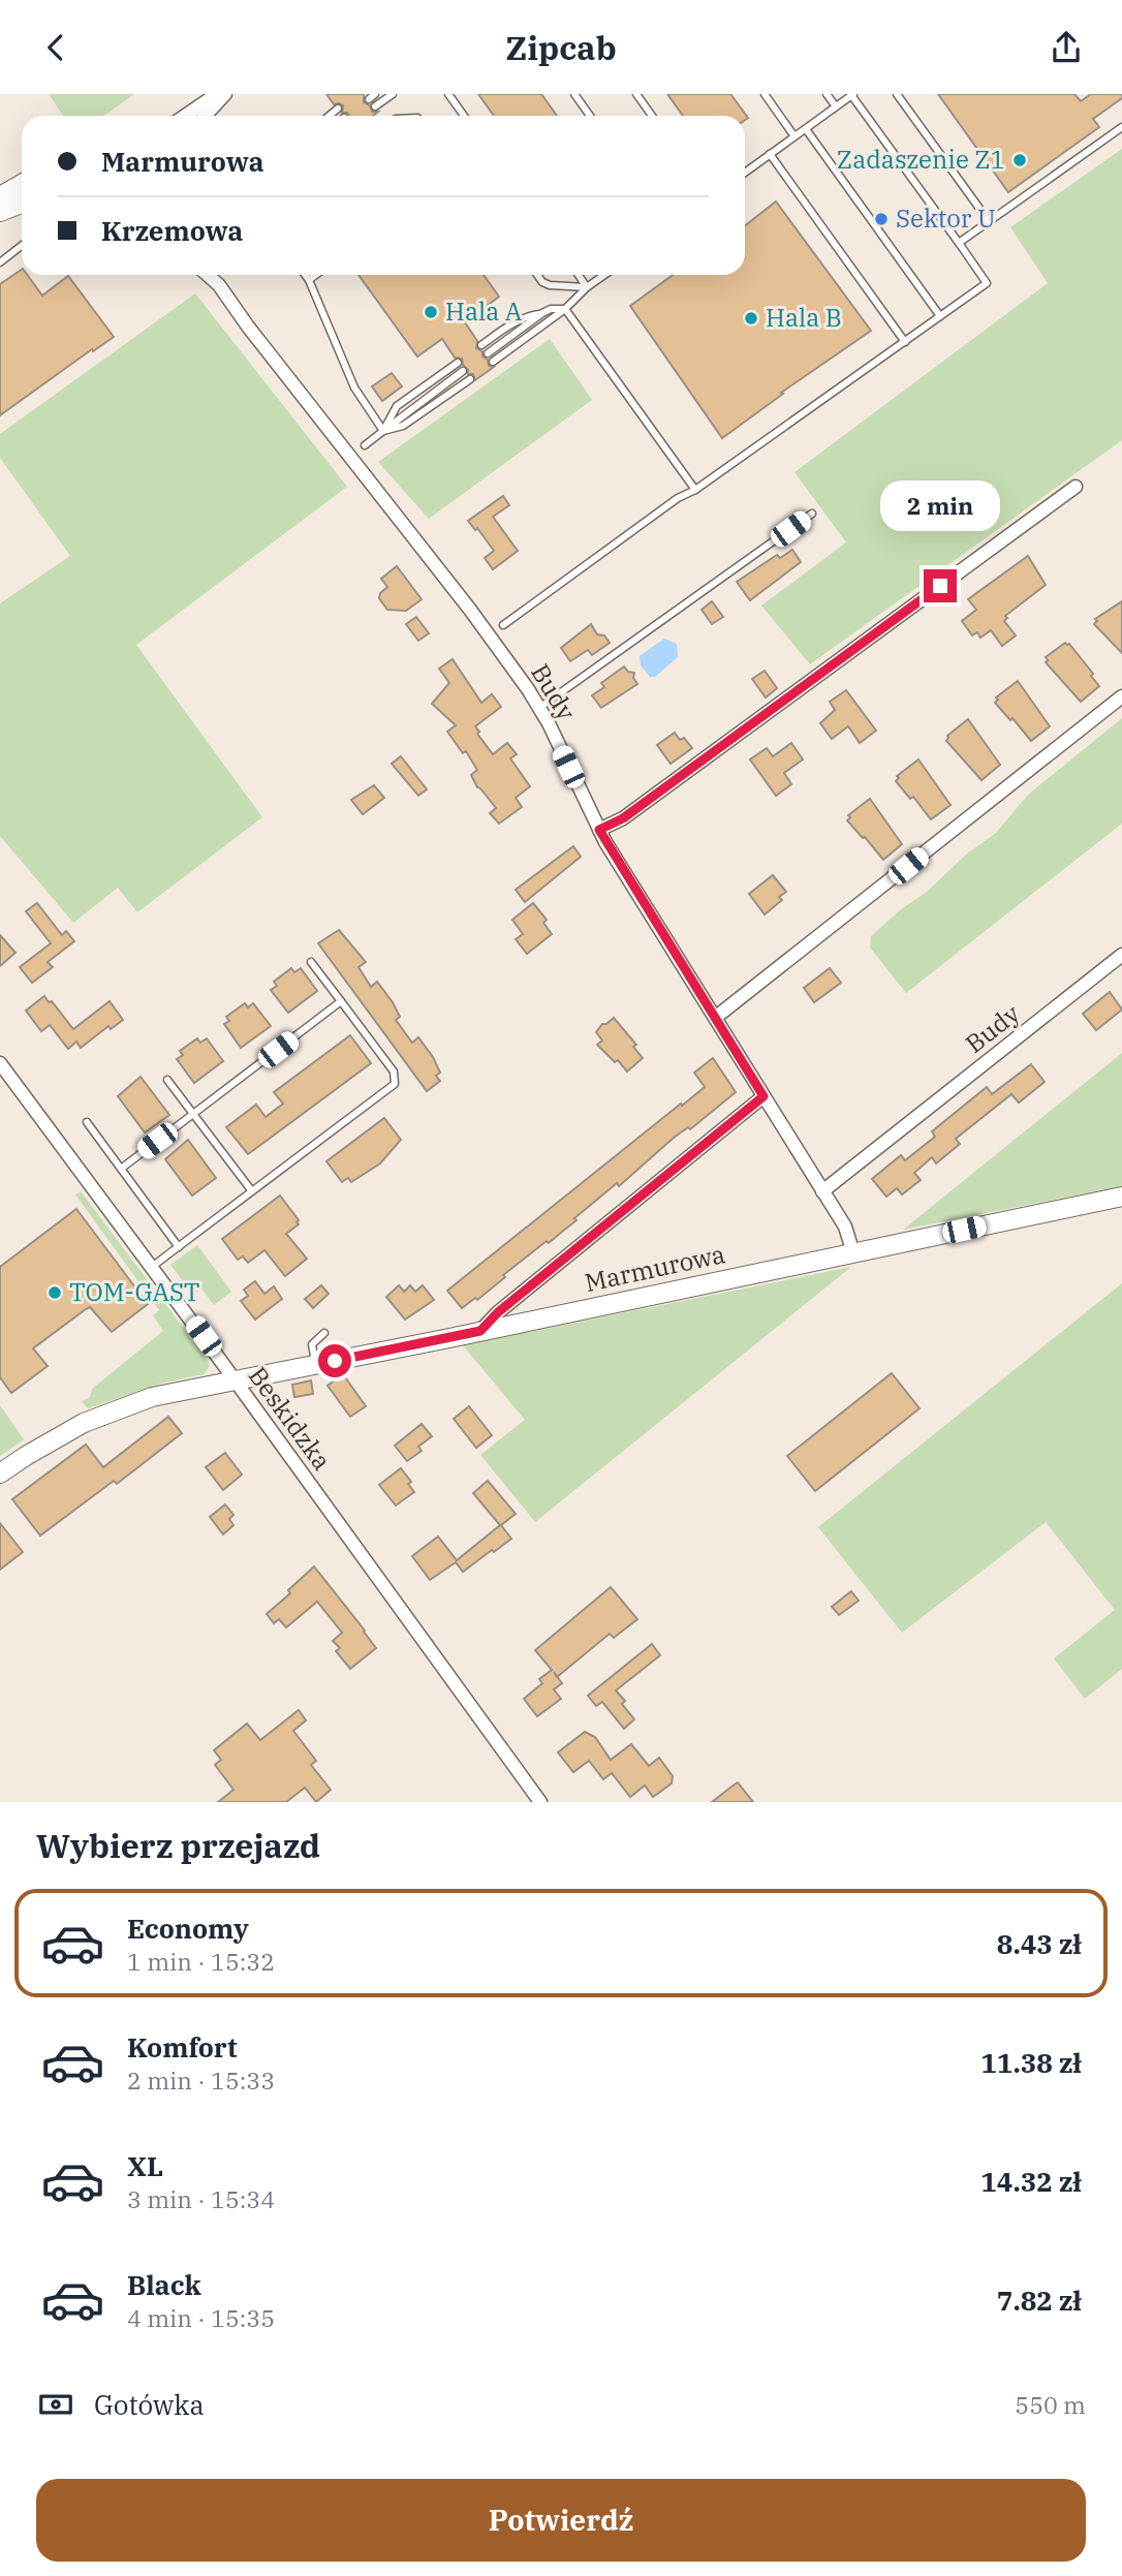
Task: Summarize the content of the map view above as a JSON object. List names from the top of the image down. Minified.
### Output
{"streets":{"street":["Budy","Marmurowa","Beskidzka"]},"crossings":[["Budy","Marmurowa"],["Marmurowa","Beskidzka"]],"places":["Zadaszenie Z1","Sektor U","Hala A","Hala B","TOM-GAST"],"page":{"header":"Zipcab","banner":["Marmurowa","Krzemowa"],"bubble":"2 min","heading":"Wybierz przejazd","list":[{"name":"Economy","note":"1 min · 15:32","value":"8.43 zł"},{"name":"Komfort","note":"2 min · 15:33","value":"11.38 zł"},{"name":"XL","note":"3 min · 15:34","value":"14.32 zł"},{"name":"Black","note":"4 min · 15:35","value":"7.82 zł"}],"pay":["Gotówka","550 m"],"buttons":"Potwierdź"}}
